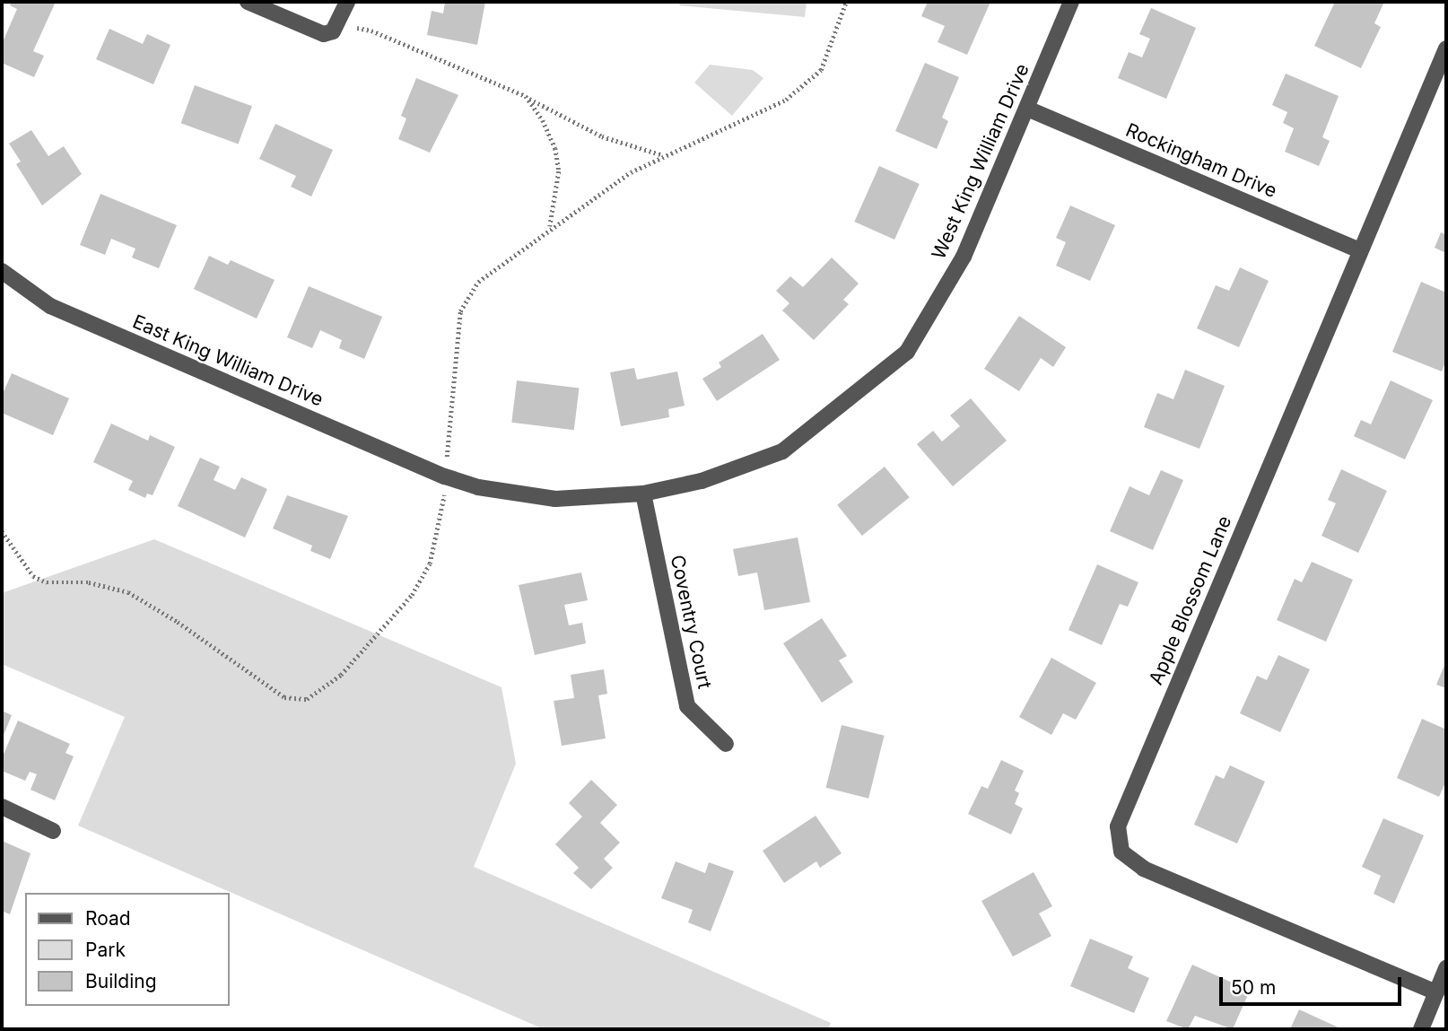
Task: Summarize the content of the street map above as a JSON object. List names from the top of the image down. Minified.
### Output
{"streets":{"street":["Rockingham Drive","West King William Drive","East King William Drive","Apple Blossom Lane","Coventry Court"]},"crossings":[["Rockingham Drive","West King William Drive"],["Rockingham Drive","Apple Blossom Lane"],["West King William Drive","East King William Drive"],["West King William Drive","Coventry Court"]],"legend":["Road","Park","Building"],"scale_bar":"50 m"}
